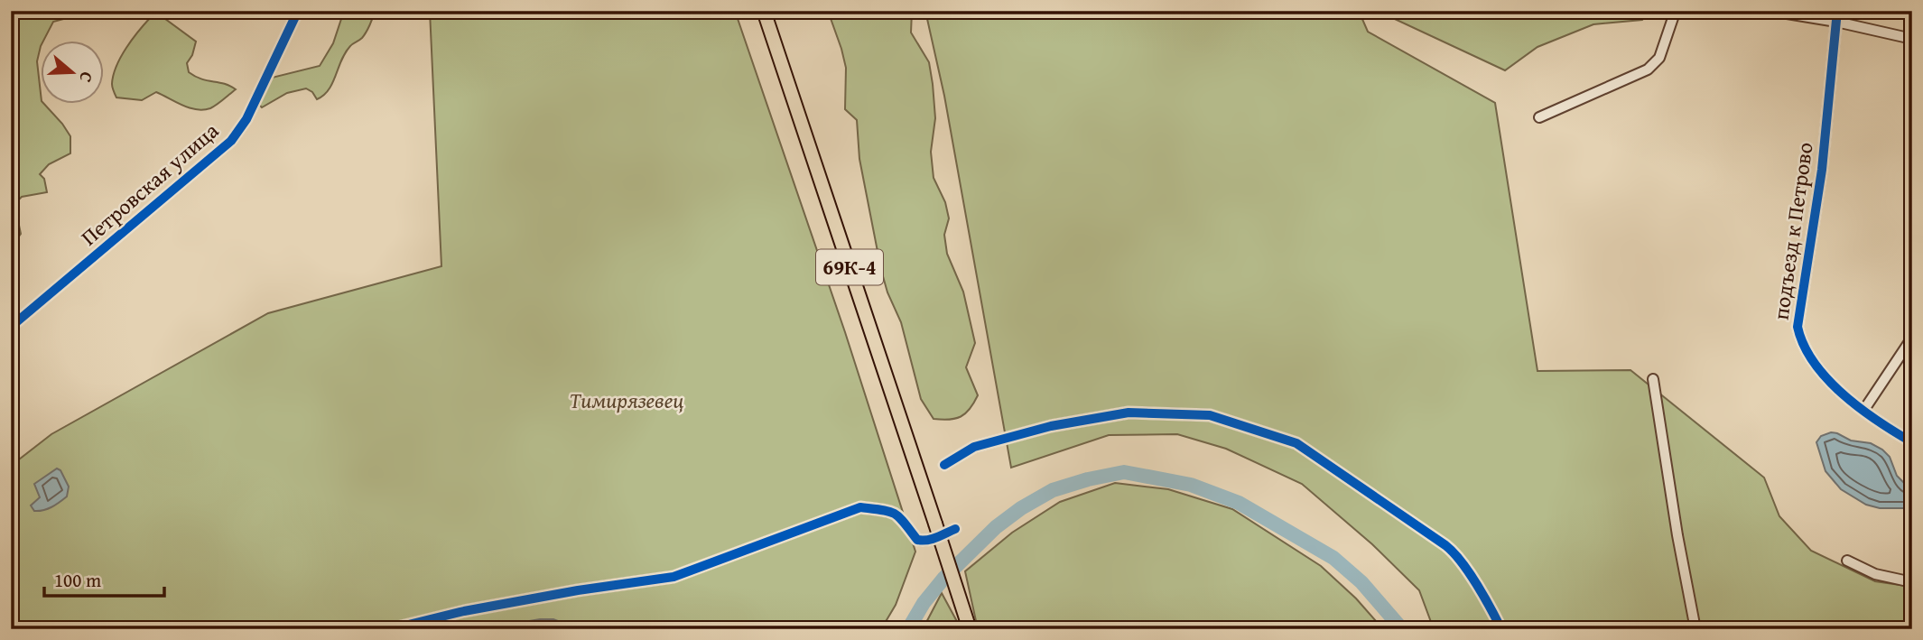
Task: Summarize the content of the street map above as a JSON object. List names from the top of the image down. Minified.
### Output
{"streets":{"main road":["69К-4"],"street":["Петровская улица","подъезд к Петрово"]},"parks":["Тимирязевец"],"scale_bar":"100 m","north":"right"}
